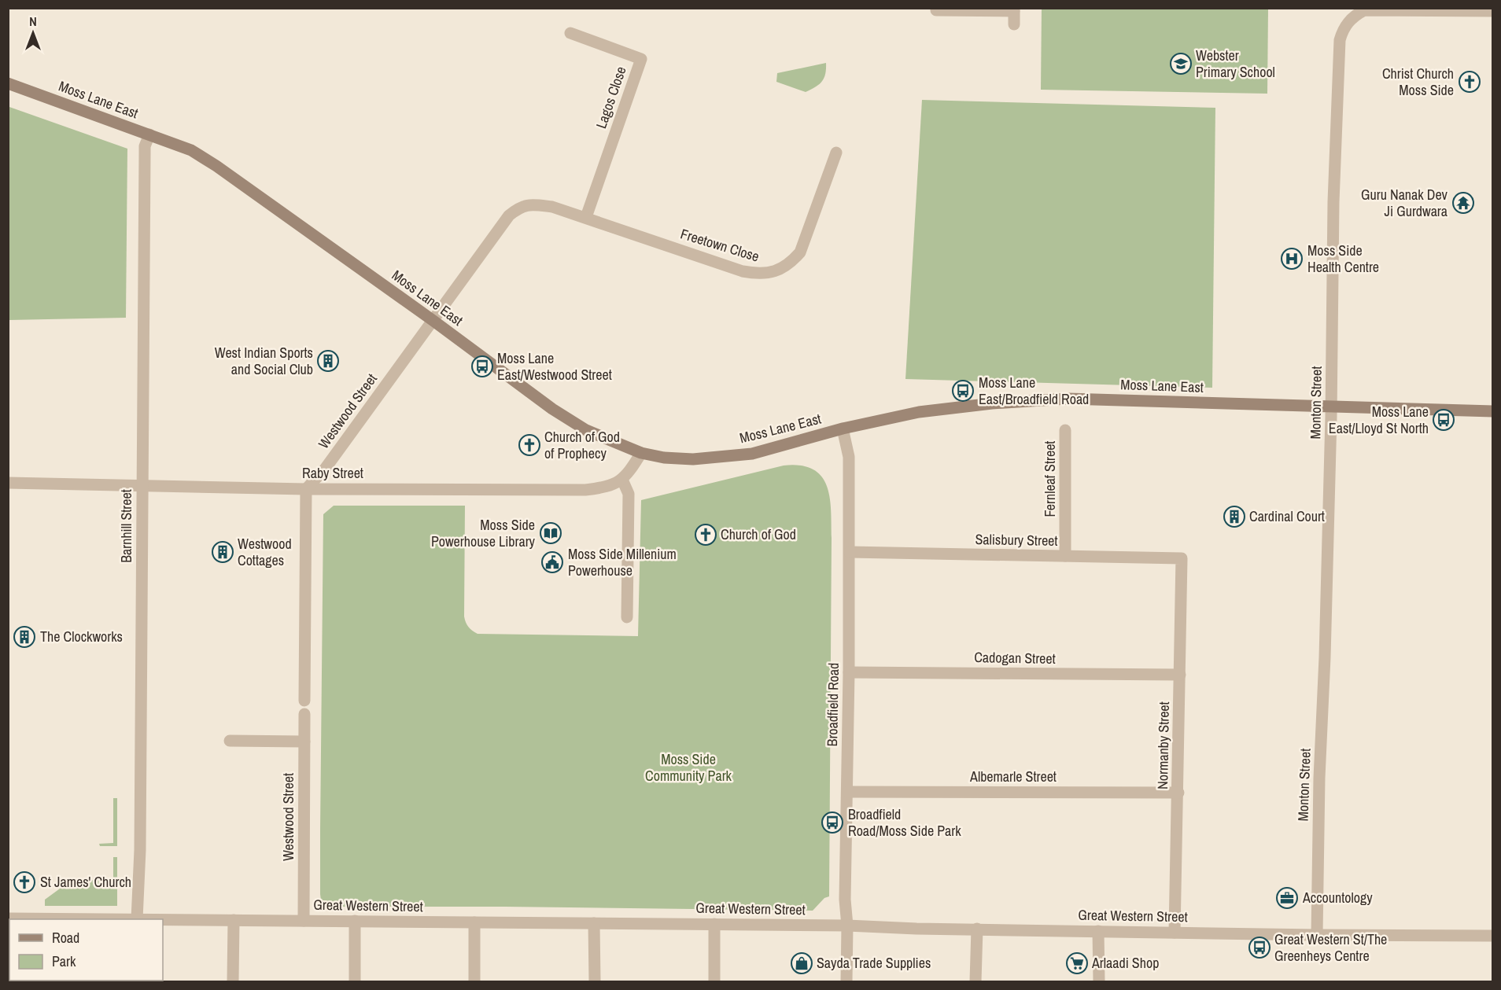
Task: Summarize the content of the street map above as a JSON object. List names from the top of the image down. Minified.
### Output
{"streets":{"main road":["Moss Lane East"],"street":["Lagos Close","Freetown Close","Monton Street","Westwood Street","Raby Street","Fernleaf Street","Barnhill Street","Salisbury Street","Cadogan Street","Broadfield Road","Normanby Street","Albemarle Street","Great Western Street"]},"crossings":[["Lagos Close","Freetown Close"],["Moss Lane East","Monton Street"],["Moss Lane East","Westwood Street"],["Moss Lane East","Barnhill Street"],["Moss Lane East","Broadfield Road"],["Freetown Close","Westwood Street"],["Monton Street","Great Western Street"],["Westwood Street","Raby Street"],["Westwood Street","Great Western Street"],["Raby Street","Barnhill Street"],["Fernleaf Street","Salisbury Street"],["Barnhill Street","Great Western Street"],["Salisbury Street","Broadfield Road"],["Salisbury Street","Normanby Street"],["Cadogan Street","Broadfield Road"],["Cadogan Street","Normanby Street"],["Broadfield Road","Albemarle Street"],["Broadfield Road","Great Western Street"],["Normanby Street","Albemarle Street"],["Normanby Street","Great Western Street"]],"parks":["Moss Side Community Park"],"places":{"school or university":["Webster Primary School"],"church":["Christ Church Moss Side","Church of God of Prophecy","Church of God","St James' Church"],"temple":["Guru Nanak Dev Ji Gurdwara"],"hospital":["Moss Side Health Centre"],"building":["West Indian Sports and Social Club","Cardinal Court","Westwood Cottages","The Clockworks"],"bus stop":["Moss Lane East/Westwood Street","Moss Lane East/Broadfield Road","Moss Lane East/Lloyd St North","Broadfield Road/Moss Side Park","Great Western St/The Greenheys Centre"],"library":["Moss Side Powerhouse Library"],"public building":["Moss Side Millenium Powerhouse"],"office":["Accountology"],"shop":["Sayda Trade Supplies"],"supermarket":["Arlaadi Shop"]},"legend":["Road","Park"],"north":"top"}
